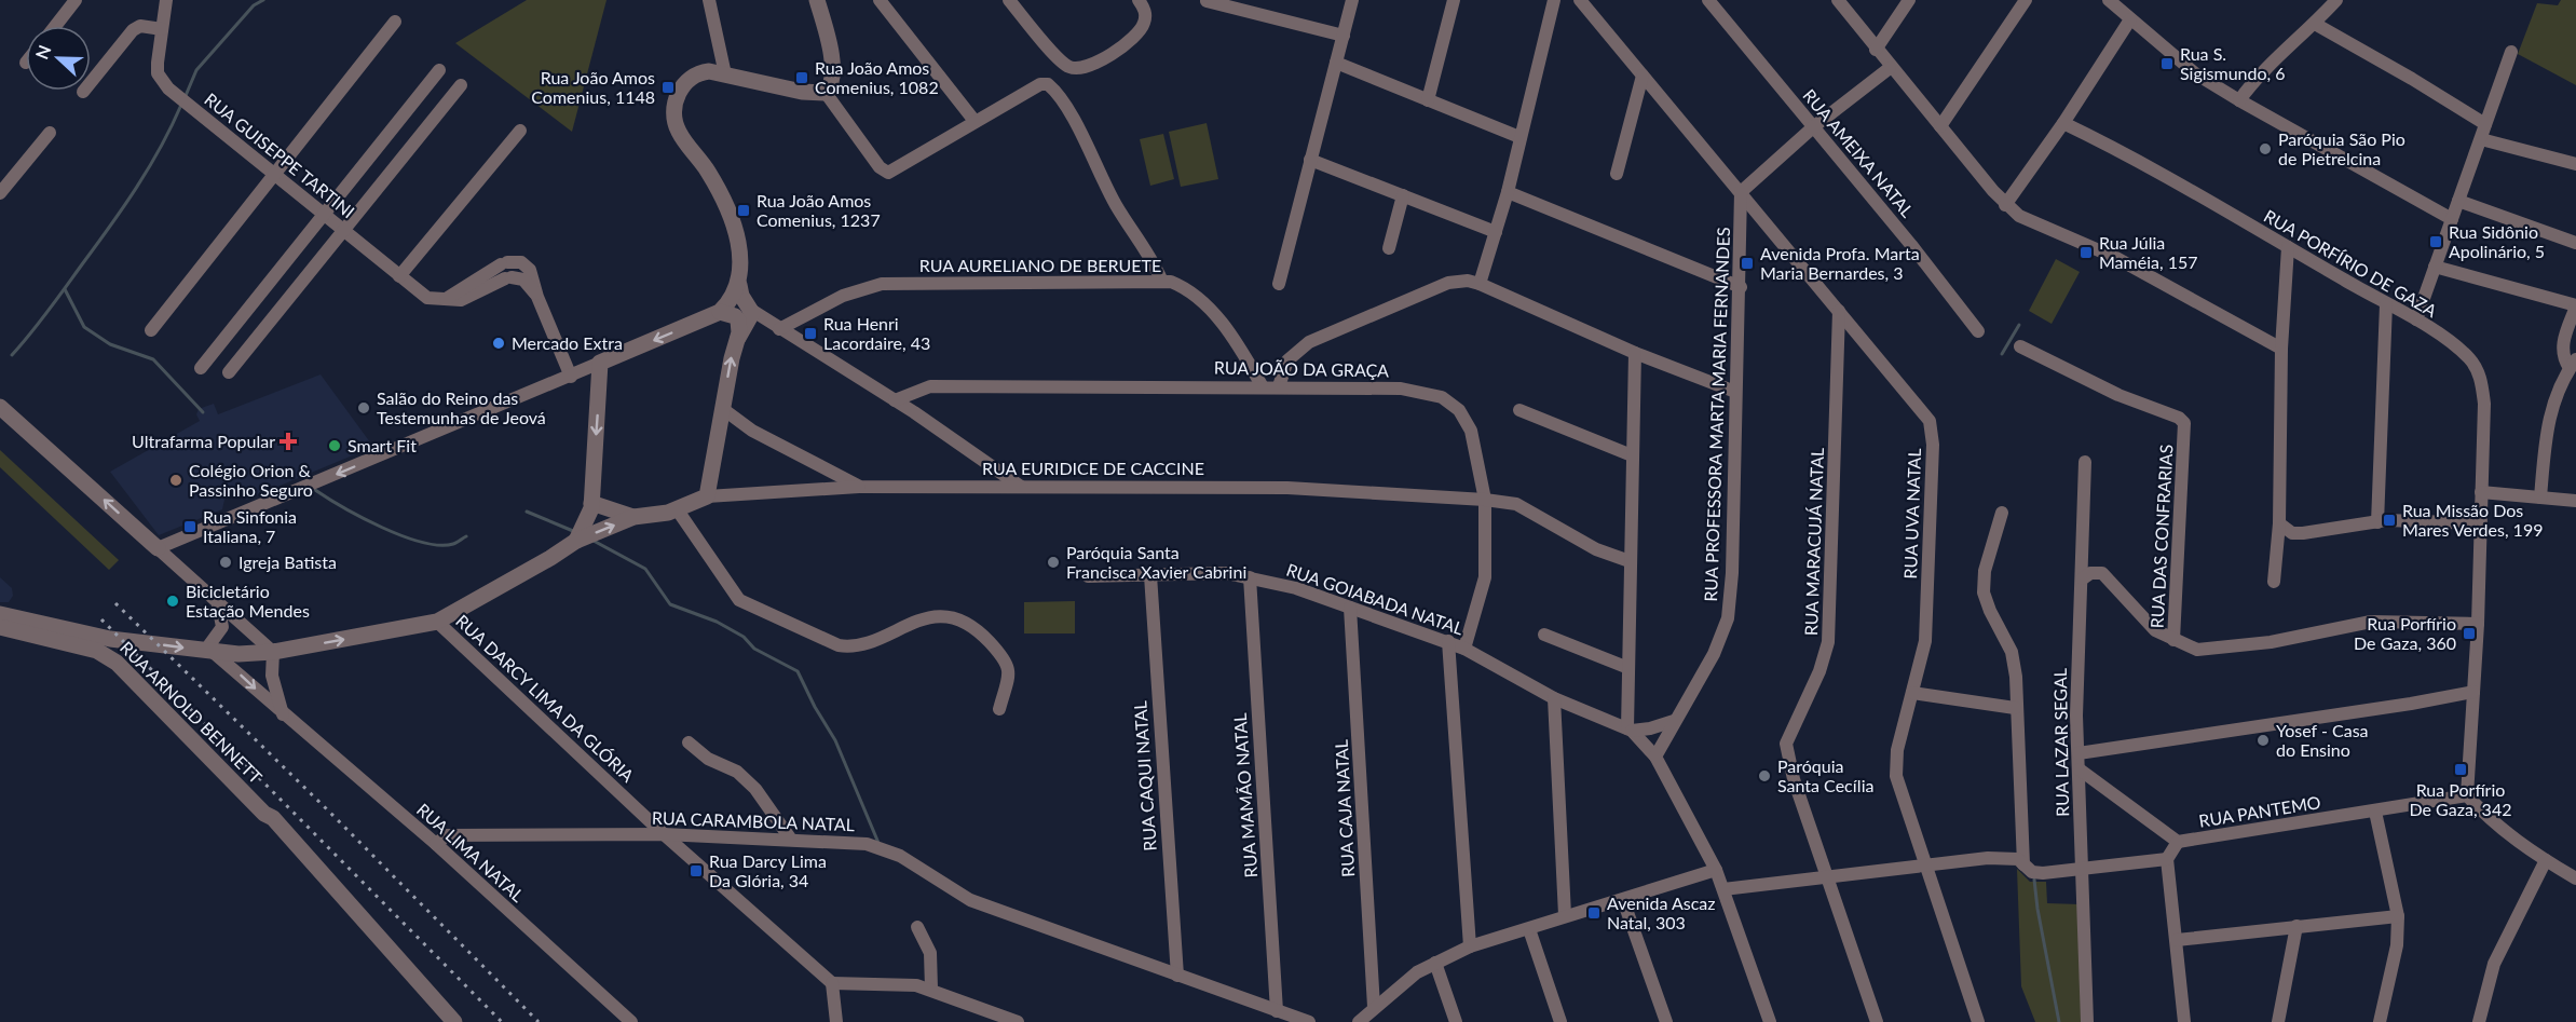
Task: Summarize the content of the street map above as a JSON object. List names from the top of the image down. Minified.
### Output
{"streets":{"street":["RUA AMEIXA NATAL","RUA GUISEPPE TARTINI","RUA PORFÍRIO DE GAZA","RUA AURELIANO DE BERUETE","RUA JOÃO DA GRAÇA","RUA PROFESSORA MARTA MARIA FERNANDES","RUA EURIDICE DE CACCINE","RUA UVA NATAL","RUA DAS CONFRARIAS","RUA MARACUJÁ NATAL","RUA GOIABADA NATAL","RUA DARCY LIMA DA GLÓRIA","RUA ARNOLD BENNETT","RUA LAZAR SEGAL","RUA CAQUI NATAL","RUA MAMÃO NATAL","RUA CAJA NATAL","RUA PANTEMO","RUA CARAMBOLA NATAL","RUA LIMA NATAL"]},"crossings":[["RUA PORFÍRIO DE GAZA","RUA PANTEMO"],["RUA AURELIANO DE BERUETE","RUA JOÃO DA GRAÇA"],["RUA JOÃO DA GRAÇA","RUA EURIDICE DE CACCINE"],["RUA JOÃO DA GRAÇA","RUA GOIABADA NATAL"],["RUA PROFESSORA MARTA MARIA FERNANDES","RUA UVA NATAL"],["RUA PROFESSORA MARTA MARIA FERNANDES","RUA GOIABADA NATAL"],["RUA UVA NATAL","RUA MARACUJÁ NATAL"],["RUA GOIABADA NATAL","RUA CAQUI NATAL"],["RUA GOIABADA NATAL","RUA MAMÃO NATAL"],["RUA GOIABADA NATAL","RUA CAJA NATAL"],["RUA DARCY LIMA DA GLÓRIA","RUA CARAMBOLA NATAL"],["RUA LAZAR SEGAL","RUA PANTEMO"],["RUA CAQUI NATAL","RUA CARAMBOLA NATAL"],["RUA MAMÃO NATAL","RUA CARAMBOLA NATAL"],["RUA CARAMBOLA NATAL","RUA LIMA NATAL"]],"places":{"transit":["Rua S. Sigismundo, 6","Rua João Amos Comenius, 1082","Rua João Amos Comenius, 1148","Rua João Amos Comenius, 1237","Rua Sidônio Apolinário, 5","Rua Júlia Maméia, 157","Avenida Profa. Marta Maria Bernardes, 3","Rua Henri Lacordaire, 43","Rua Missão Dos Mares Verdes, 199","Rua Sinfonia Italiana, 7","Rua Porfírio De Gaza, 360","Rua Porfírio De Gaza, 342","Rua Darcy Lima Da Glória, 34","Avenida Ascaz Natal, 303"],"other":["Paróquia São Pio de Pietrelcina","Mercado Extra","Salão do Reino das Testemunhas de Jeová","Smart Fit","Colégio Orion & Passinho Seguro","Igreja Batista","Paróquia Santa Francisca Xavier Cabrini","Bicicletário Estação Mendes","Yosef - Casa do Ensino","Paróquia Santa Cecília"],"health":["Ultrafarma Popular"]},"north":"left"}
